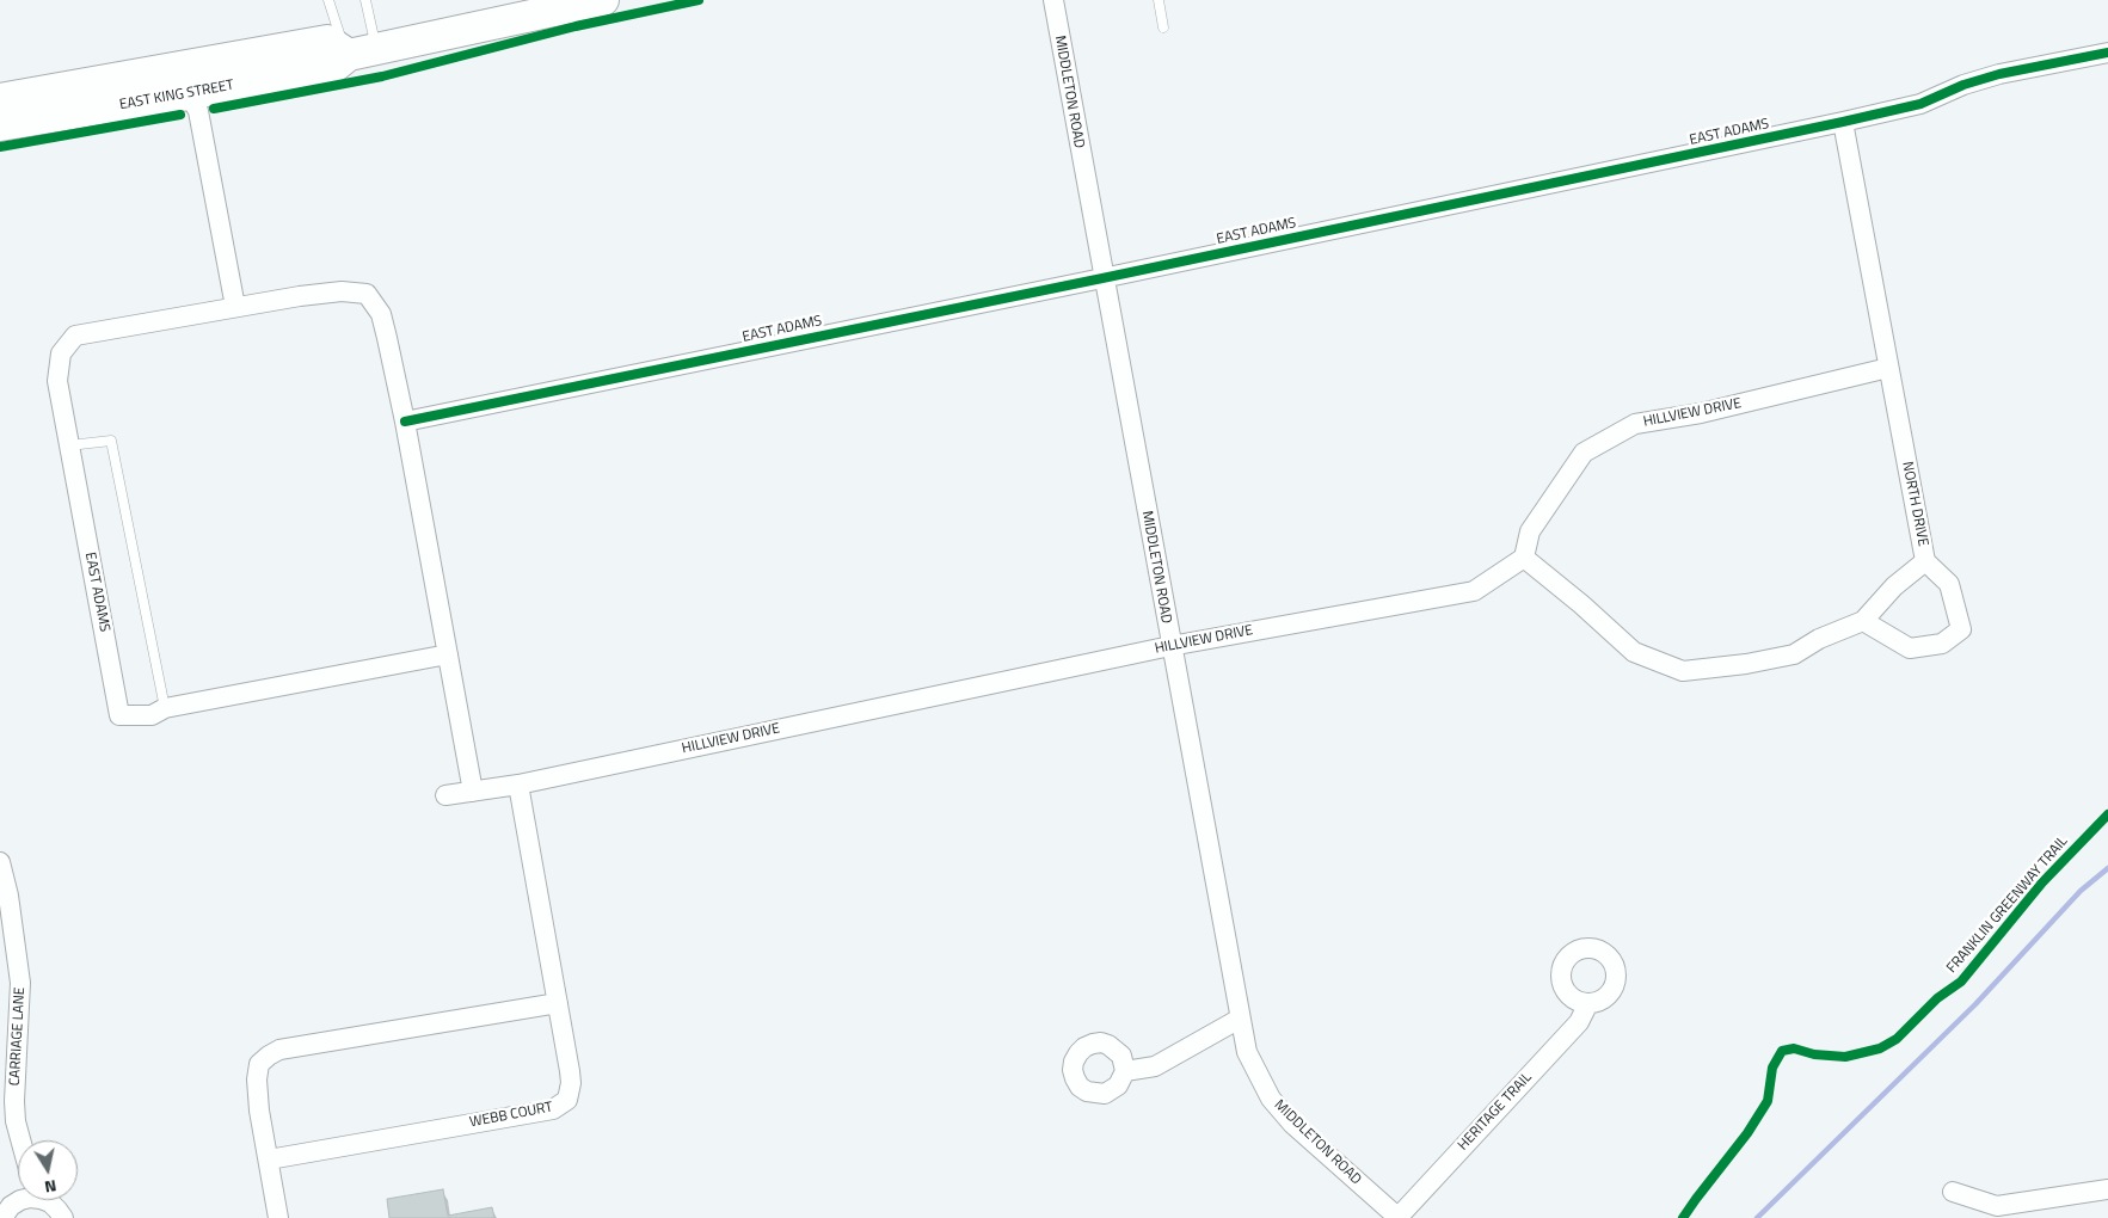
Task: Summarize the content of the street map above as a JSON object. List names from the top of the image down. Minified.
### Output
{"streets":{"main road":["EAST KING STREET"],"street":["MIDDLETON ROAD","EAST ADAMS","HILLVIEW DRIVE","NORTH DRIVE","CARRIAGE LANE","HERITAGE TRAIL","WEBB COURT"],"cycle path":["FRANKLIN GREENWAY TRAIL"]},"crossings":[["MIDDLETON ROAD","EAST ADAMS"],["MIDDLETON ROAD","HILLVIEW DRIVE"],["MIDDLETON ROAD","HERITAGE TRAIL"],["EAST ADAMS","NORTH DRIVE"],["HILLVIEW DRIVE","NORTH DRIVE"],["HILLVIEW DRIVE","WEBB COURT"]],"north":"bottom"}
